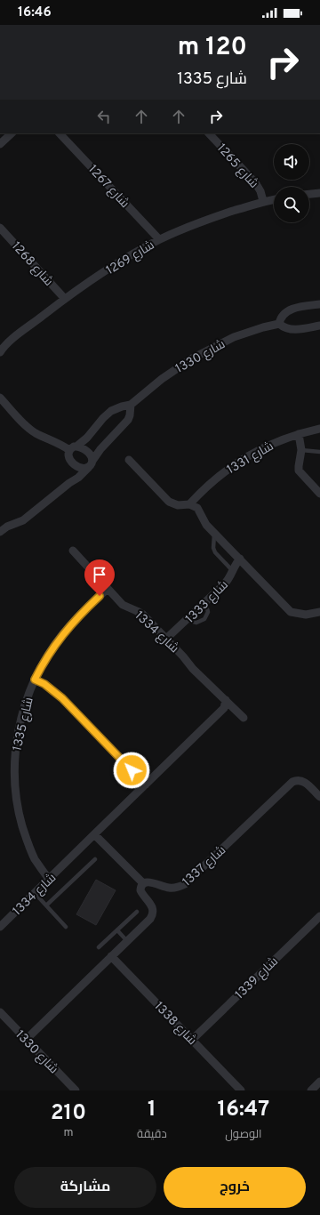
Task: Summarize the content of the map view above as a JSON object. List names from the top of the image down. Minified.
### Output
{"streets":{"street":["شارع 1265","شارع 1267","شارع 1269","شارع 1268","شارع 1330","شارع 1331","شارع 1333","شارع 1334","شارع 1335","شارع 1337","شارع 1339","شارع 1338"]},"crossings":[["شارع 1265","شارع 1269"],["شارع 1267","شارع 1269"],["شارع 1269","شارع 1268"],["شارع 1333","شارع 1334"],["شارع 1334","شارع 1335"],["شارع 1339","شارع 1338"]],"page":{"status":"16:46","turn":["120 m","شارع 1335"],"eta":["16:47","الوصول","1","دقيقة","210","m"],"buttons":["خروج","مشاركة"]}}
